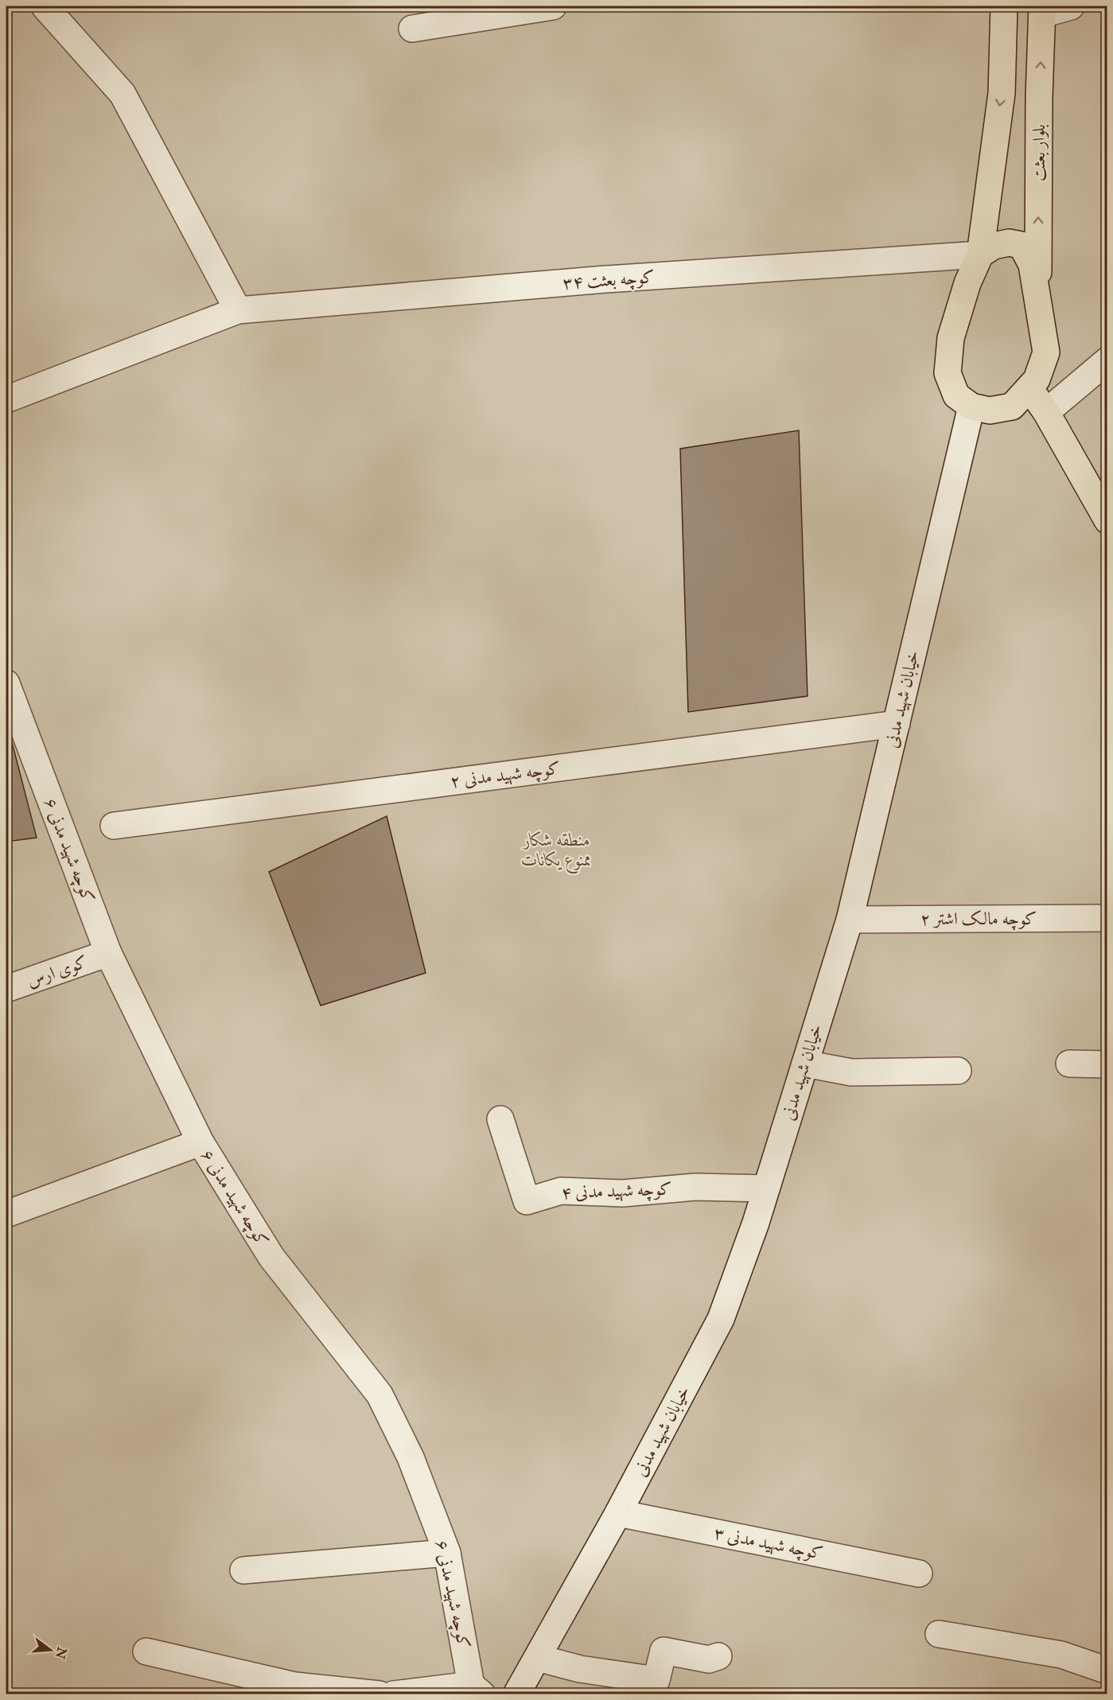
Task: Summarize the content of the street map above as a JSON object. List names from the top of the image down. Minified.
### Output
{"streets":{"main road":["بلوار بعثت"],"street":["کوچه بعثت ۳۴","خیابان شهید مدنی","کوچه شهید مدنی ۲","کوچه شهید مدنی ۶","کوچه مالک اشتر ۲","کوی ارس","کوچه شهید مدنی ۴","کوچه شهید مدنی ۳"]},"crossings":[["خیابان شهید مدنی","کوچه شهید مدنی ۲"],["خیابان شهید مدنی","کوچه مالک اشتر ۲"],["خیابان شهید مدنی","کوچه شهید مدنی ۴"],["خیابان شهید مدنی","کوچه شهید مدنی ۳"],["کوچه شهید مدنی ۶","کوی ارس"]],"parks":["منطقه شکار ممنوع یکانات"],"north":"right"}
